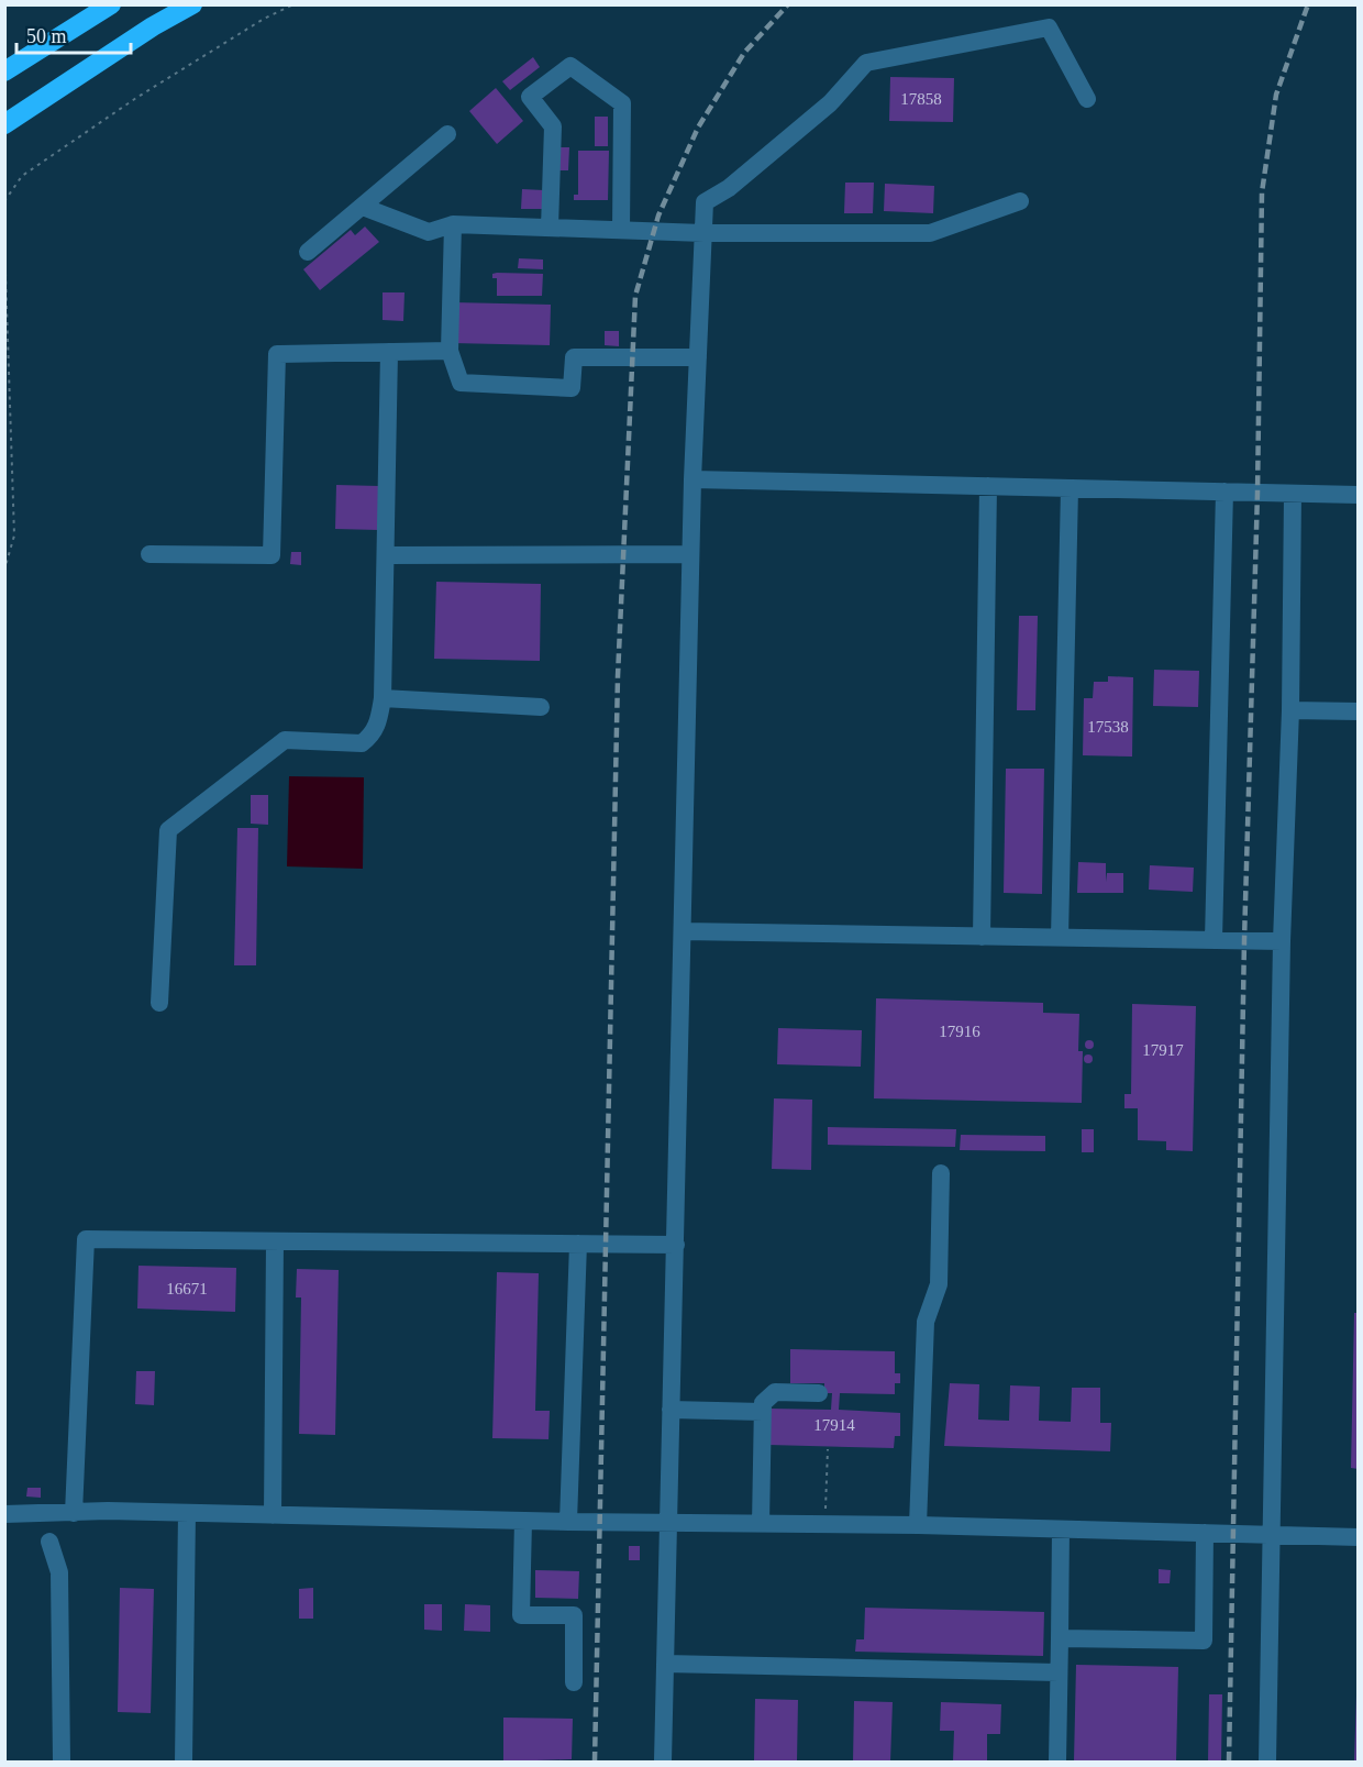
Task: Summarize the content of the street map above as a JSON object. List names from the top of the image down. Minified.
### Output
{"house_numbers":["17858","17538","17916","17917","16671","17914"],"scale_bar":"50 m"}
